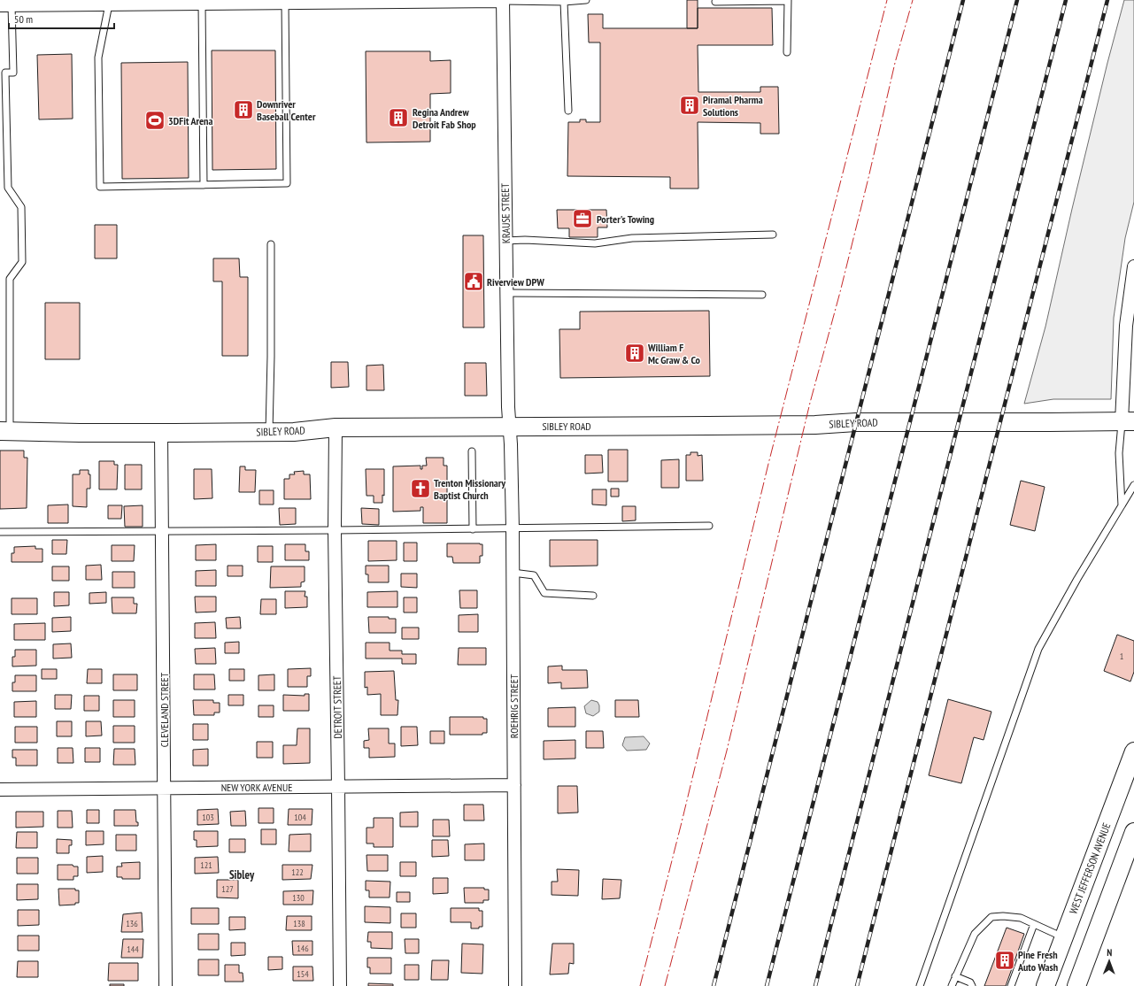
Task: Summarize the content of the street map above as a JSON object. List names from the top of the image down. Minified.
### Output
{"streets":{"main road":["SIBLEY ROAD","WEST JEFFERSON AVENUE"],"street":["KRAUSE STREET","ROEHRIG STREET","DETROIT STREET","CLEVELAND STREET","NEW YORK AVENUE"]},"crossings":[["KRAUSE STREET","SIBLEY ROAD"],["KRAUSE STREET","ROEHRIG STREET"],["SIBLEY ROAD","ROEHRIG STREET"],["SIBLEY ROAD","DETROIT STREET"],["SIBLEY ROAD","CLEVELAND STREET"],["ROEHRIG STREET","NEW YORK AVENUE"],["DETROIT STREET","NEW YORK AVENUE"],["CLEVELAND STREET","NEW YORK AVENUE"]],"districts":["Sibley"],"places":{"building":["Piramal Pharma Solutions","Downriver Baseball Center","Regina Andrew Detroit Fab Shop","William F Mc Graw & Co","Pine Fresh Auto Wash"],"sports":["3DFit Arena"],"office":["Porter's Towing"],"public building":["Riverview DPW"],"church":["Trenton Missionary Baptist Church"]},"house_numbers":["1","103","104","121","122","127","130","136","138","146","144","154"],"scale_bar":"50 m","north":"top"}
